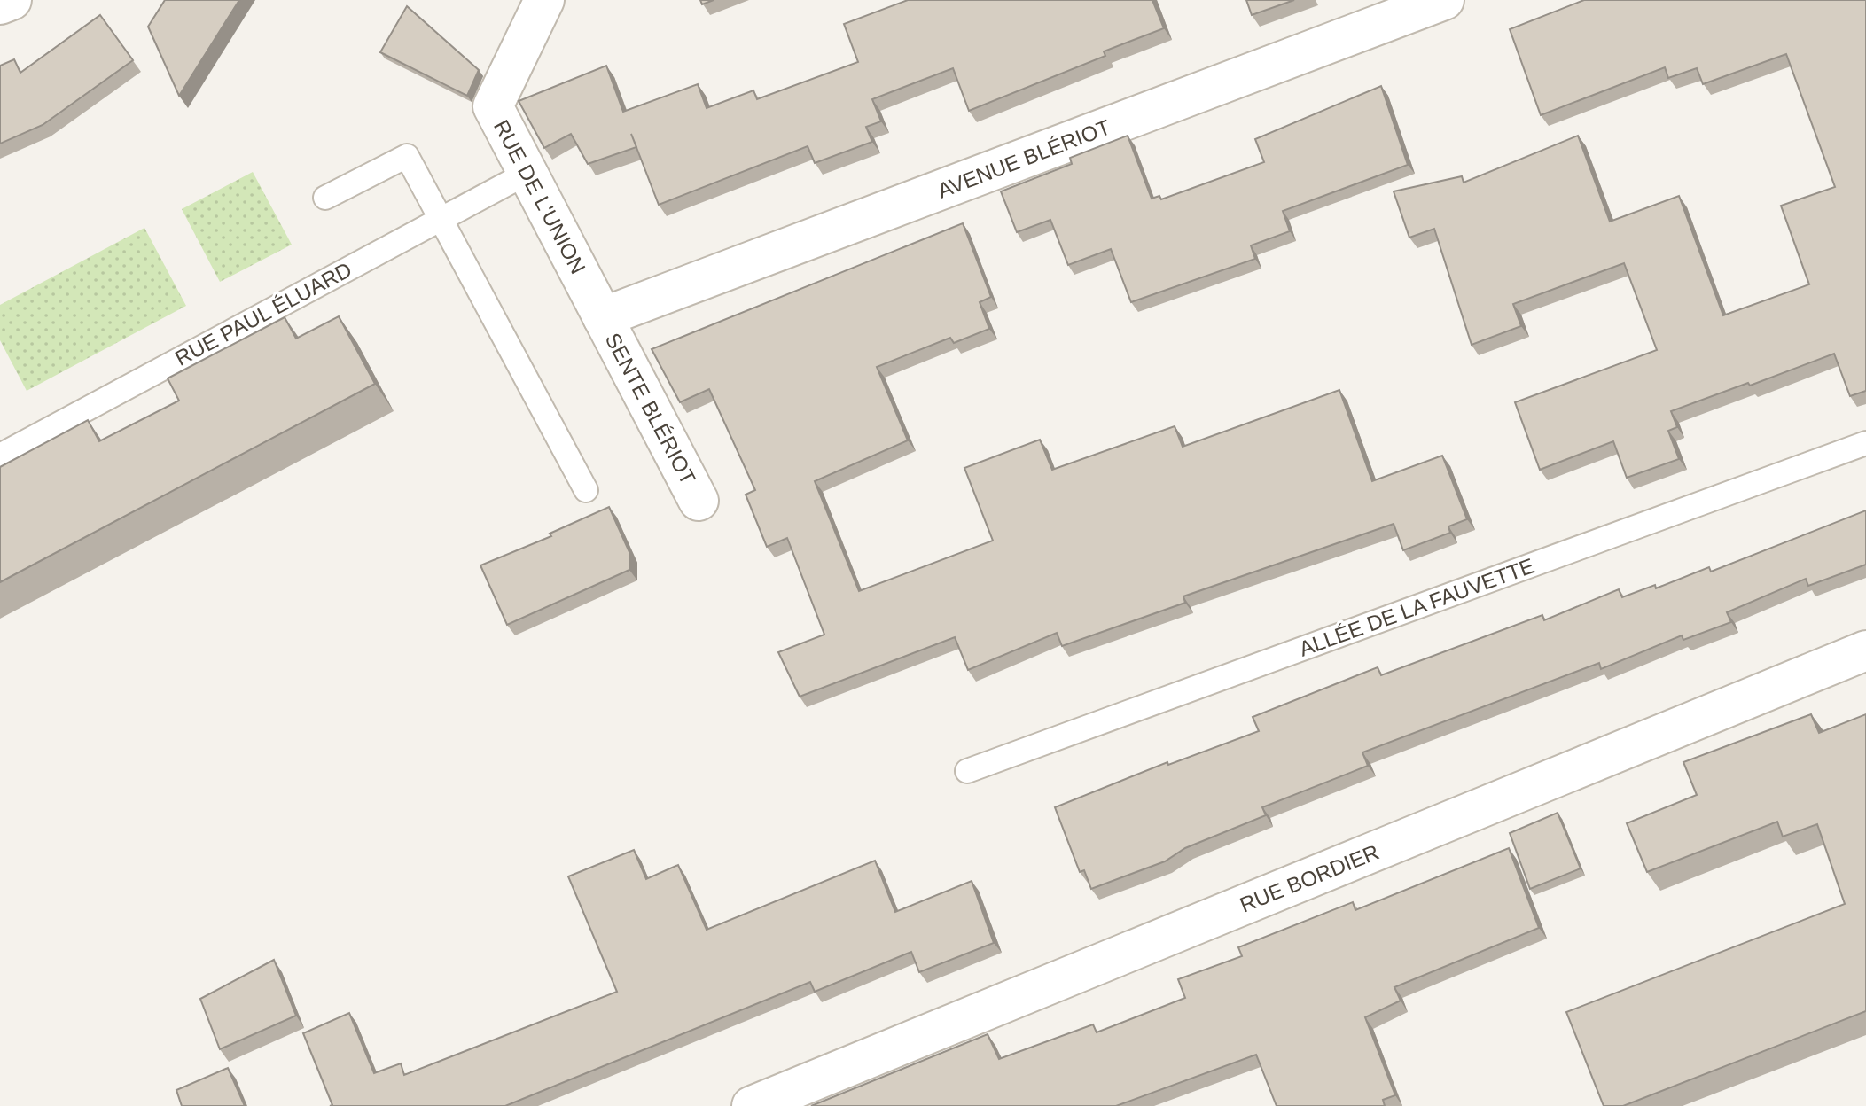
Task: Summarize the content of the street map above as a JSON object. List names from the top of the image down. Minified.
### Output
{"streets":{"street":["AVENUE BLÉRIOT","RUE DE L'UNION","SENTE BLÉRIOT","RUE BORDIER"],"lane":["RUE PAUL ÉLUARD","ALLÉE DE LA FAUVETTE"]},"crossings":[["AVENUE BLÉRIOT","RUE DE L'UNION"],["AVENUE BLÉRIOT","SENTE BLÉRIOT"],["RUE DE L'UNION","RUE PAUL ÉLUARD"],["RUE DE L'UNION","SENTE BLÉRIOT"]]}
